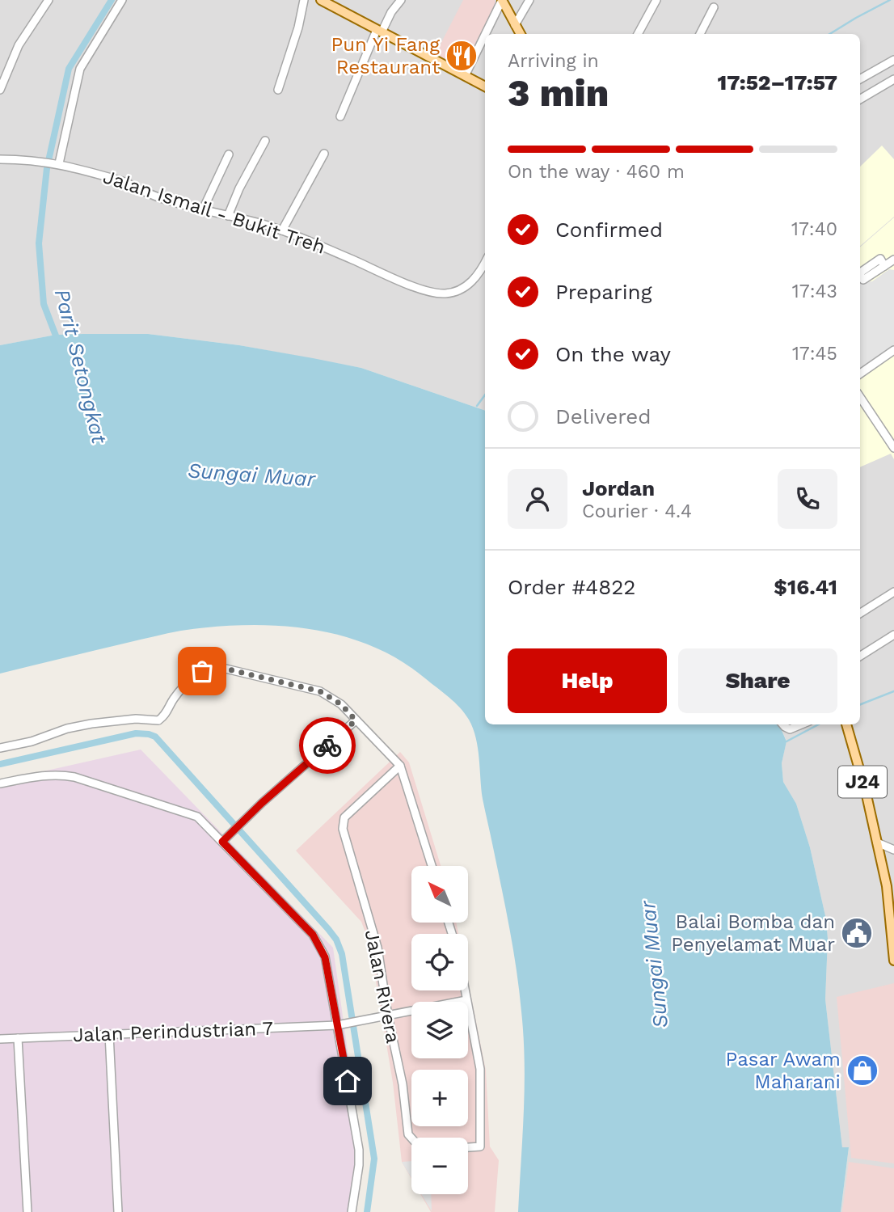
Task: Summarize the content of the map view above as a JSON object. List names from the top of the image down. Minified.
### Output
{"streets":{"main road":["J24"],"street":["Jalan Ismail - Bukit Treh","Jalan Rivera","Jalan Perindustrian 7"]},"crossings":[["Jalan Rivera","Jalan Perindustrian 7"]],"water":["Parit Setongkat","Sungai Muar"],"places":{"restaurant":["Pun Yi Fang Restaurant"],"public building":["Balai Bomba dan Penyelamat Muar"],"shop":["Pasar Awam Maharani"]},"north":"top left","page":{"heading":["3 min","Arriving in","17:52–17:57"],"panel":["Jordan","Courier · 4.4","Order #4822","$16.41"],"bar":"On the way · 460 m","list":[["Confirmed","17:40"],["Preparing","17:43"],["On the way","17:45"],"Delivered"],"buttons":["Help","Share"],"map_buttons":["+","−"]}}
